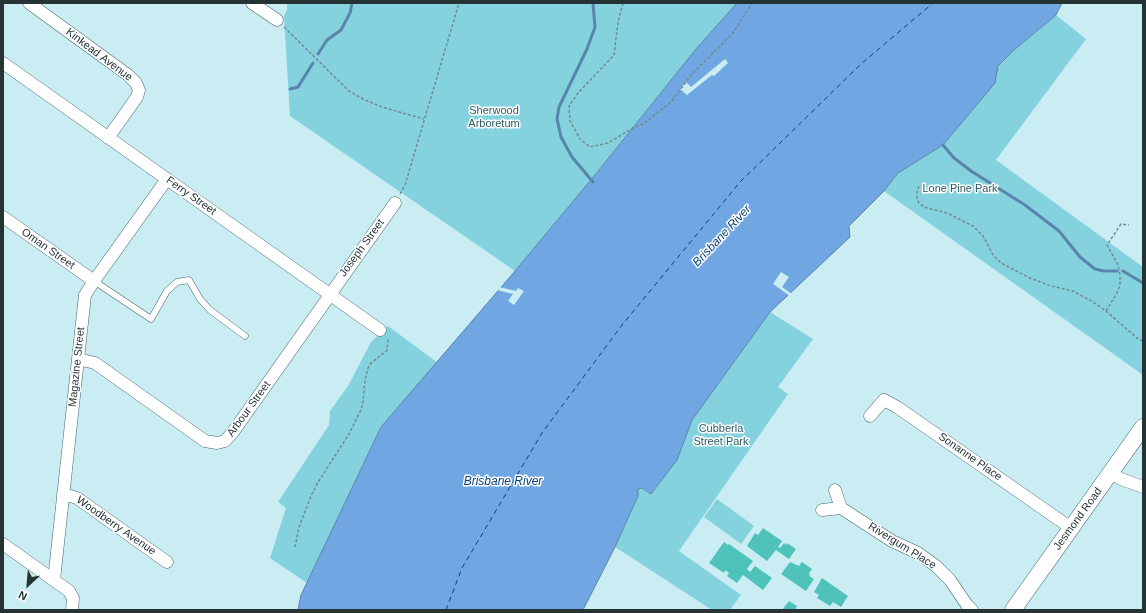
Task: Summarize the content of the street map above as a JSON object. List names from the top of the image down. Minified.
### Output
{"streets":{"street":["Kinkead Avenue","Ferry Street","Joseph Street","Oman Street","Magazine Street","Arbour Street","Sonanne Place","Jesmond Road","Woodberry Avenue","Rivergum Place"]},"crossings":[["Kinkead Avenue","Ferry Street"],["Ferry Street","Joseph Street"],["Ferry Street","Magazine Street"],["Ferry Street","Arbour Street"],["Joseph Street","Arbour Street"],["Oman Street","Magazine Street"],["Magazine Street","Arbour Street"],["Magazine Street","Woodberry Avenue"],["Sonanne Place","Jesmond Road"]],"water":["Brisbane River"],"parks":["Sherwood Arboretum","Lone Pine Park","Cubberla Street Park"],"north":"bottom left"}
